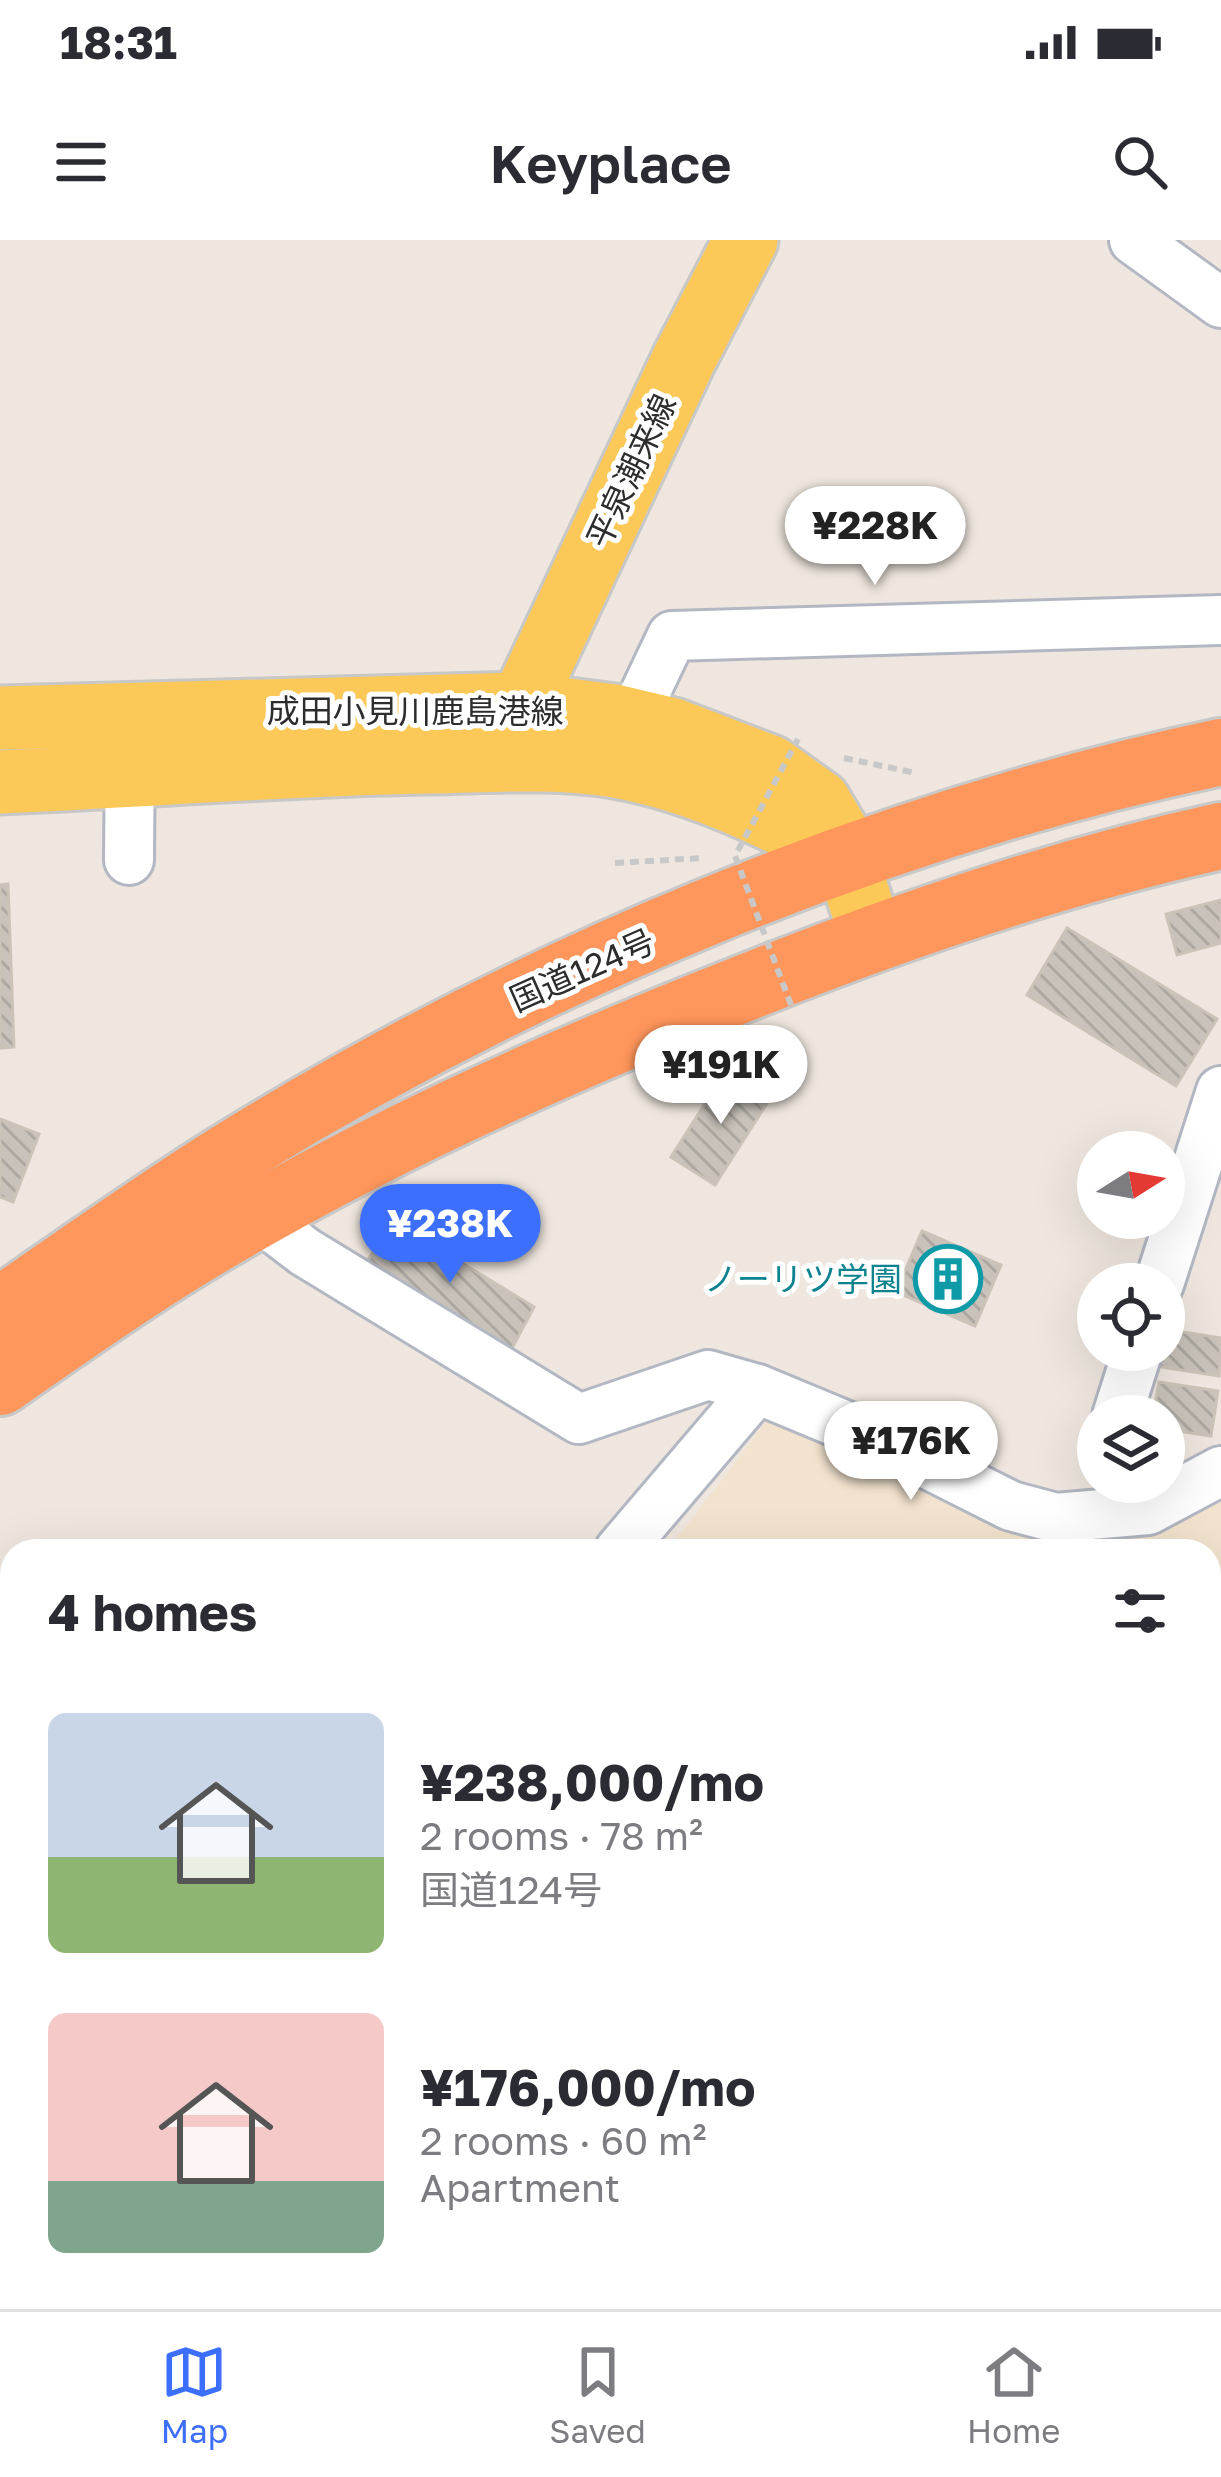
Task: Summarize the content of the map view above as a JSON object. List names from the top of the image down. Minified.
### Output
{"streets":{"highway":["国道124号"],"main road":["平泉潮来線","成田小見川鹿島港線"]},"crossings":[["平泉潮来線","成田小見川鹿島港線"],["成田小見川鹿島港線","国道124号"]],"places":{"building":["ノーリツ学園"]},"north":"right","page":{"status":"18:31","header":"Keyplace","price":["¥228K","¥191K","¥238K","¥176K"],"heading":"4 homes","list":[{"name":"¥238,000/mo","note":"2 rooms · 78 m² · 国道124号"},{"name":"¥176,000/mo","note":"2 rooms · 60 m² · Apartment"}],"tabs":["Map","Saved","Home"]}}
